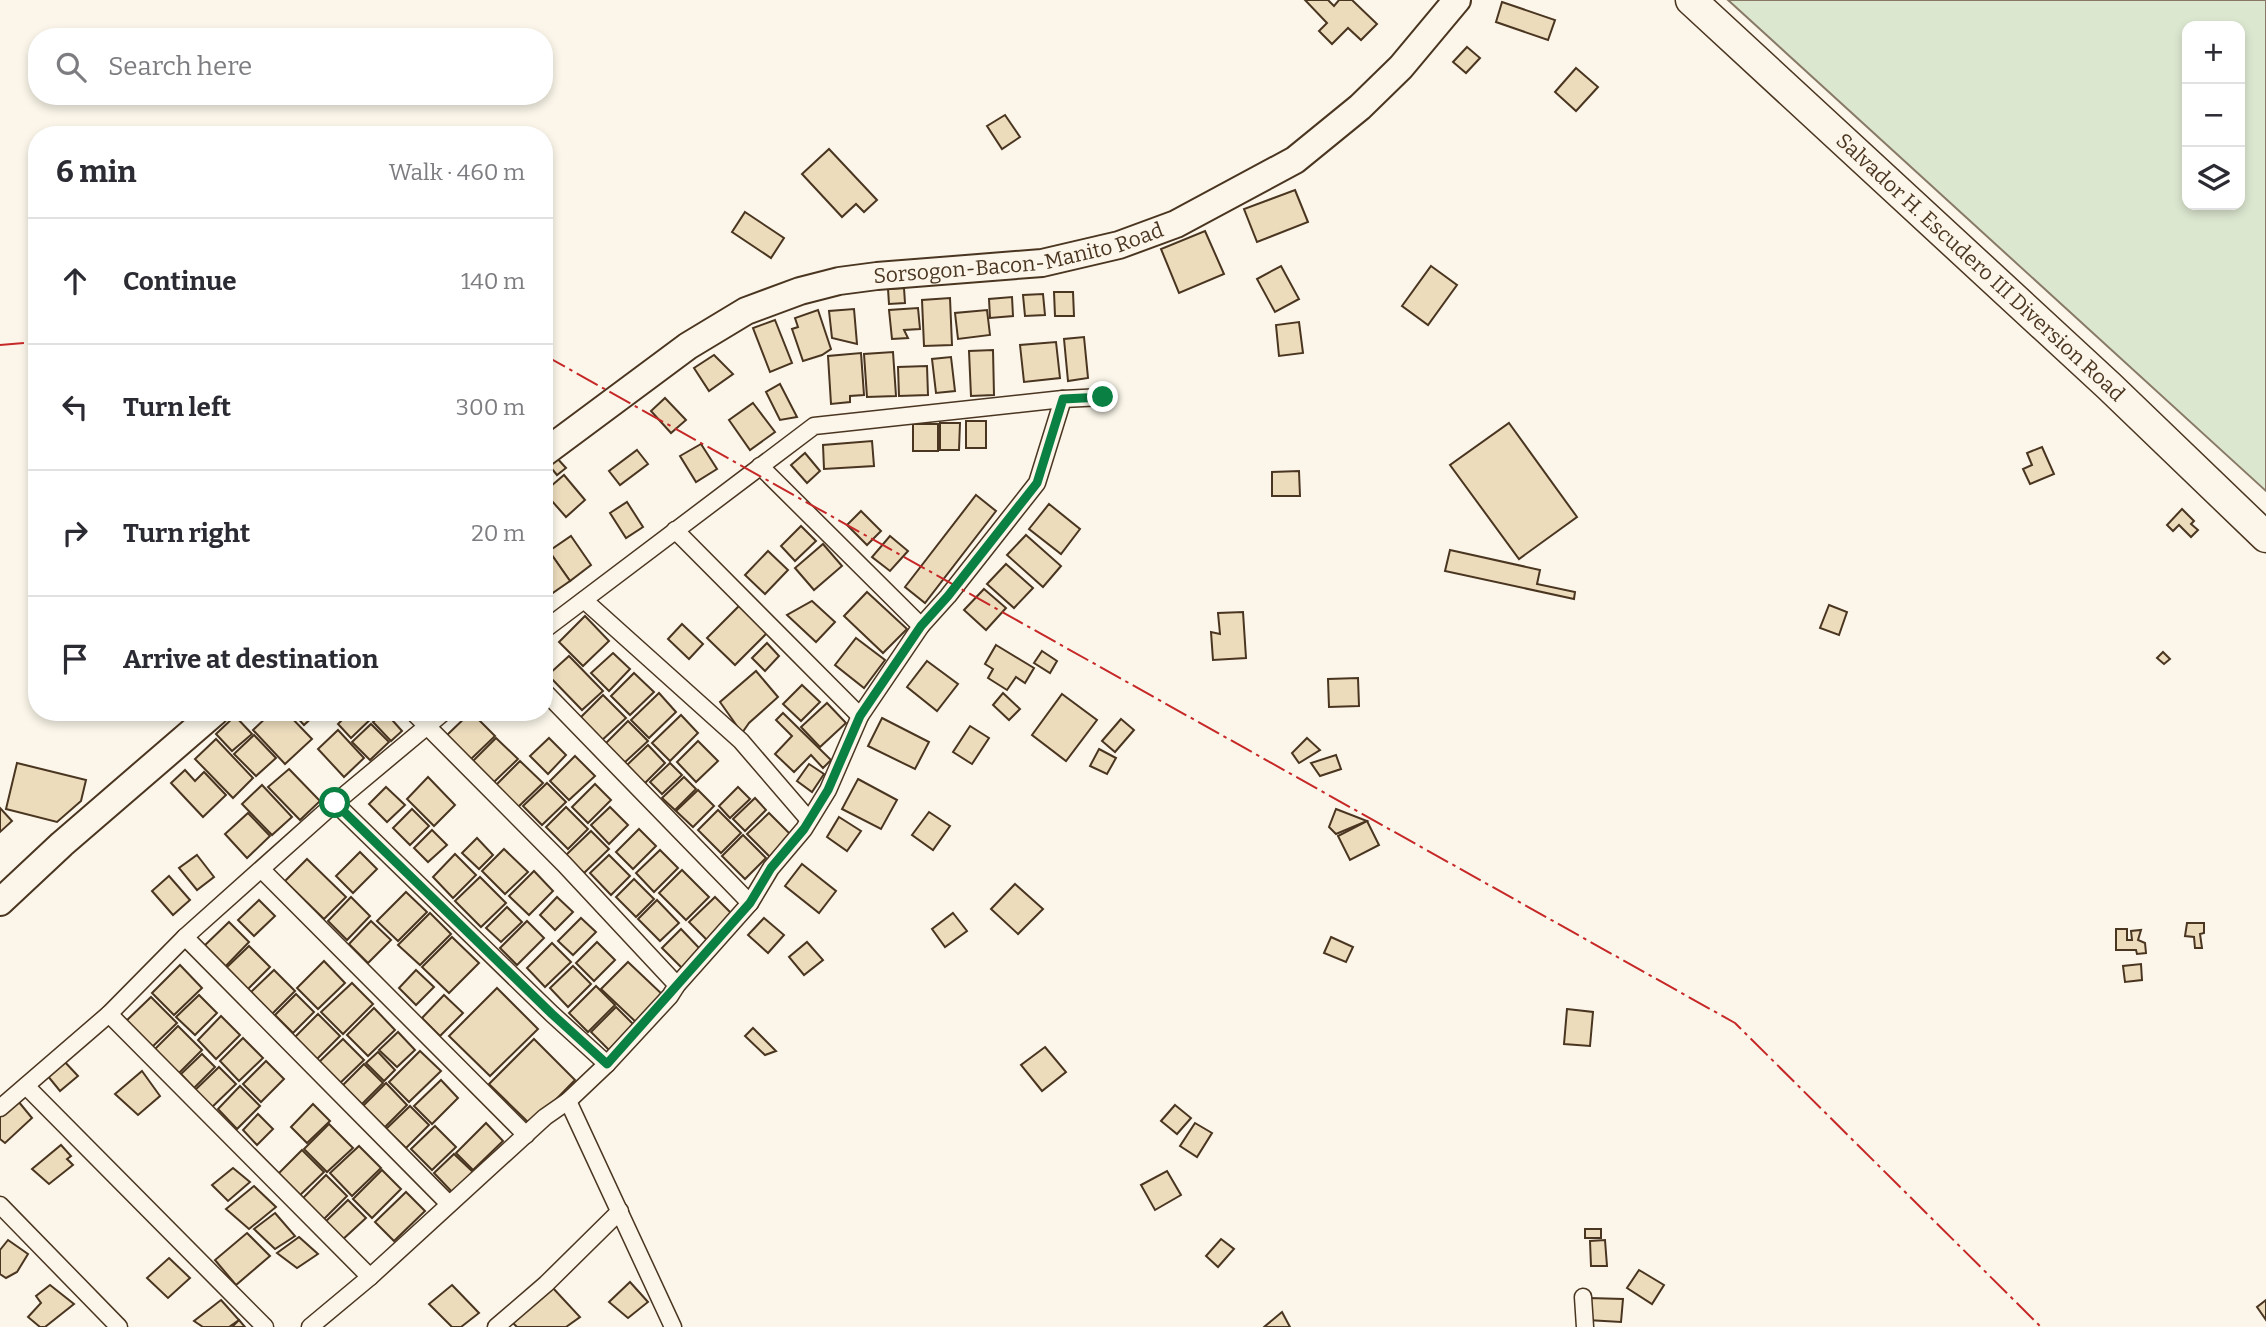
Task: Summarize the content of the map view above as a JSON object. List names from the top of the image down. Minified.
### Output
{"streets":{"highway":["Salvador H. Escudero III Diversion Road"],"main road":["Sorsogon-Bacon-Manito Road"]},"page":{"map_buttons":["+","−"],"search":"Search here","heading":["6 min","Walk · 460 m"],"list":[["Continue","140 m"],["Turn left","300 m"],["Turn right","20 m"],"Arrive at destination"]}}
